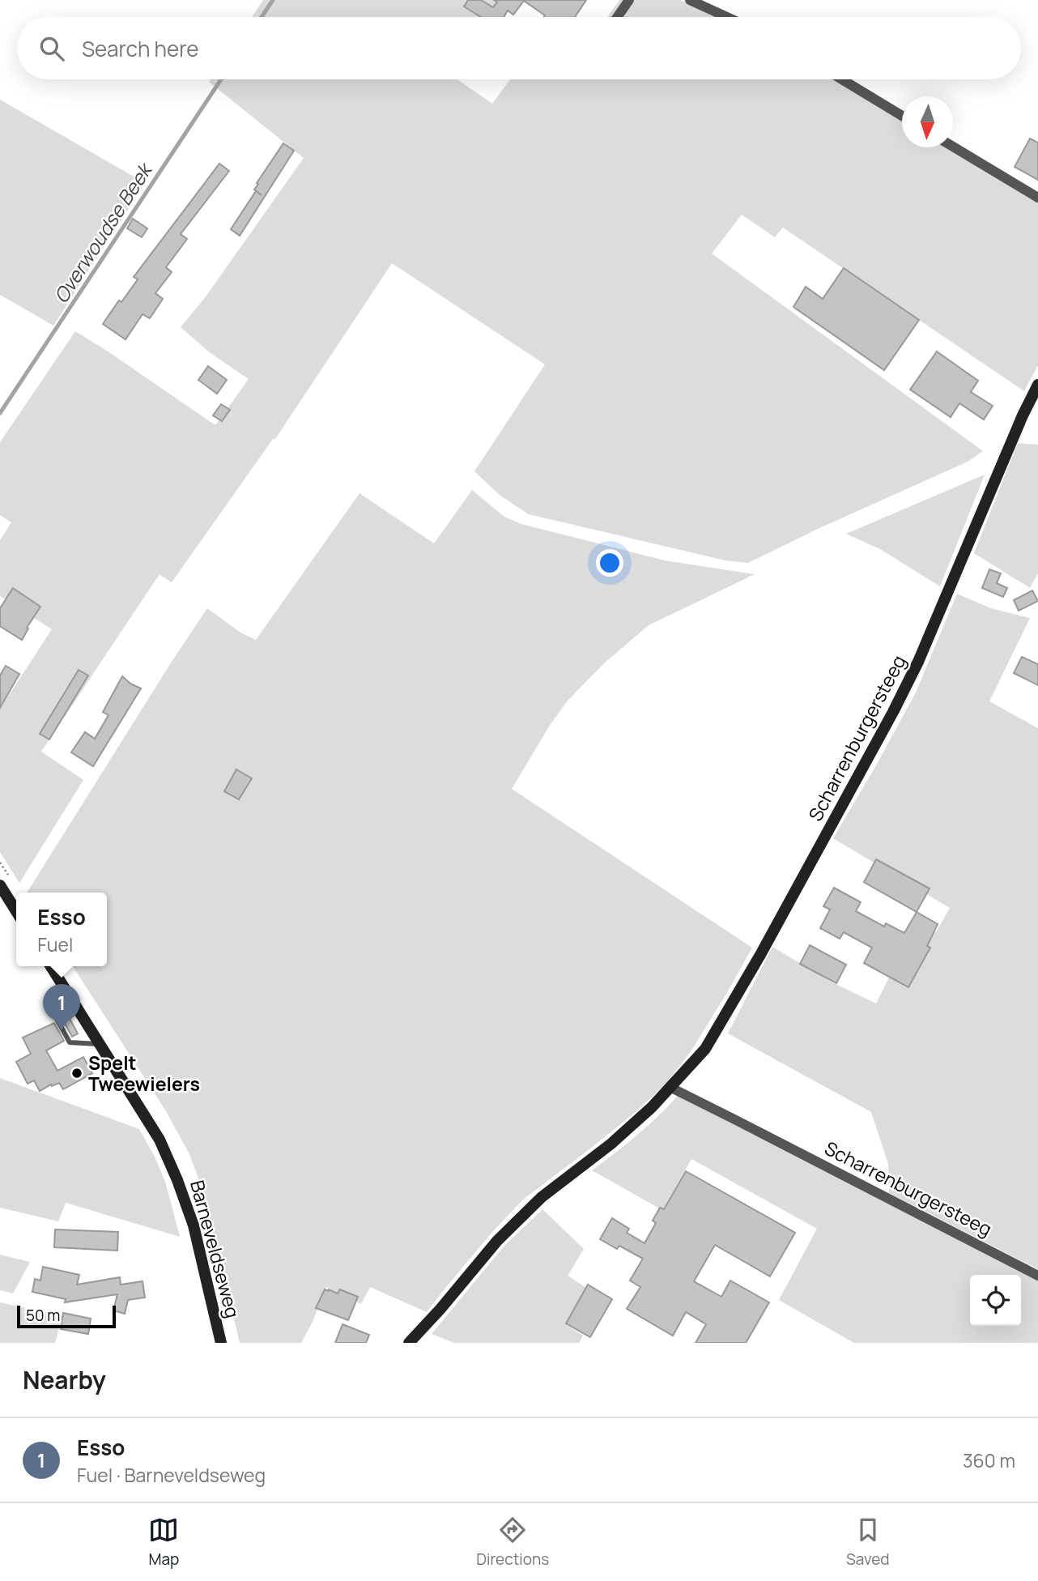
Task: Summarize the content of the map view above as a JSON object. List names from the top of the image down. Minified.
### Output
{"streets":{"street":["Scharrenburgersteeg","Barneveldseweg"]},"water":["Overwoudse Beek"],"places":["Spelt Tweewielers"],"scale_bar":"50 m","north":"bottom","page":{"search":"Search here","popup":["Esso","Fuel"],"pins":"1","scale":"50 m","heading":"Nearby","list":[{"mark":"1","name":"Esso","note":"Fuel · Barneveldseweg","value":"360 m"}],"nav":["Map","Directions","Saved"]}}
